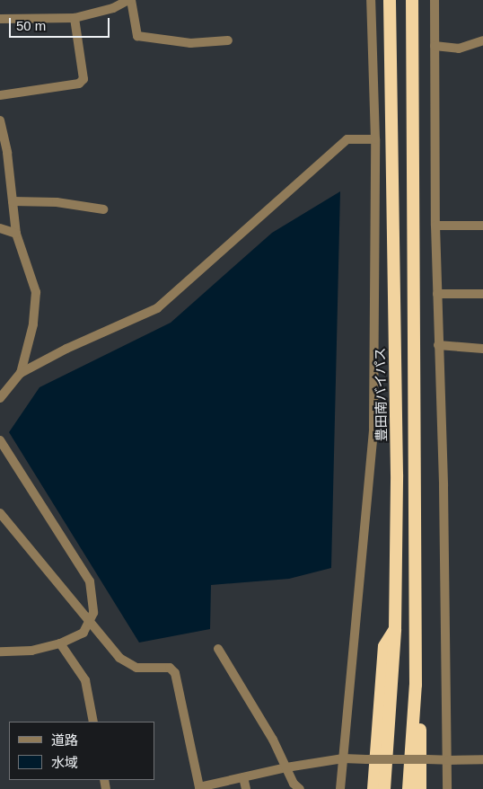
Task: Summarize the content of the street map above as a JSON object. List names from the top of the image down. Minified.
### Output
{"streets":{"highway":["豊田南バイパス"]},"legend":["道路","水域"],"scale_bar":"50 m"}
